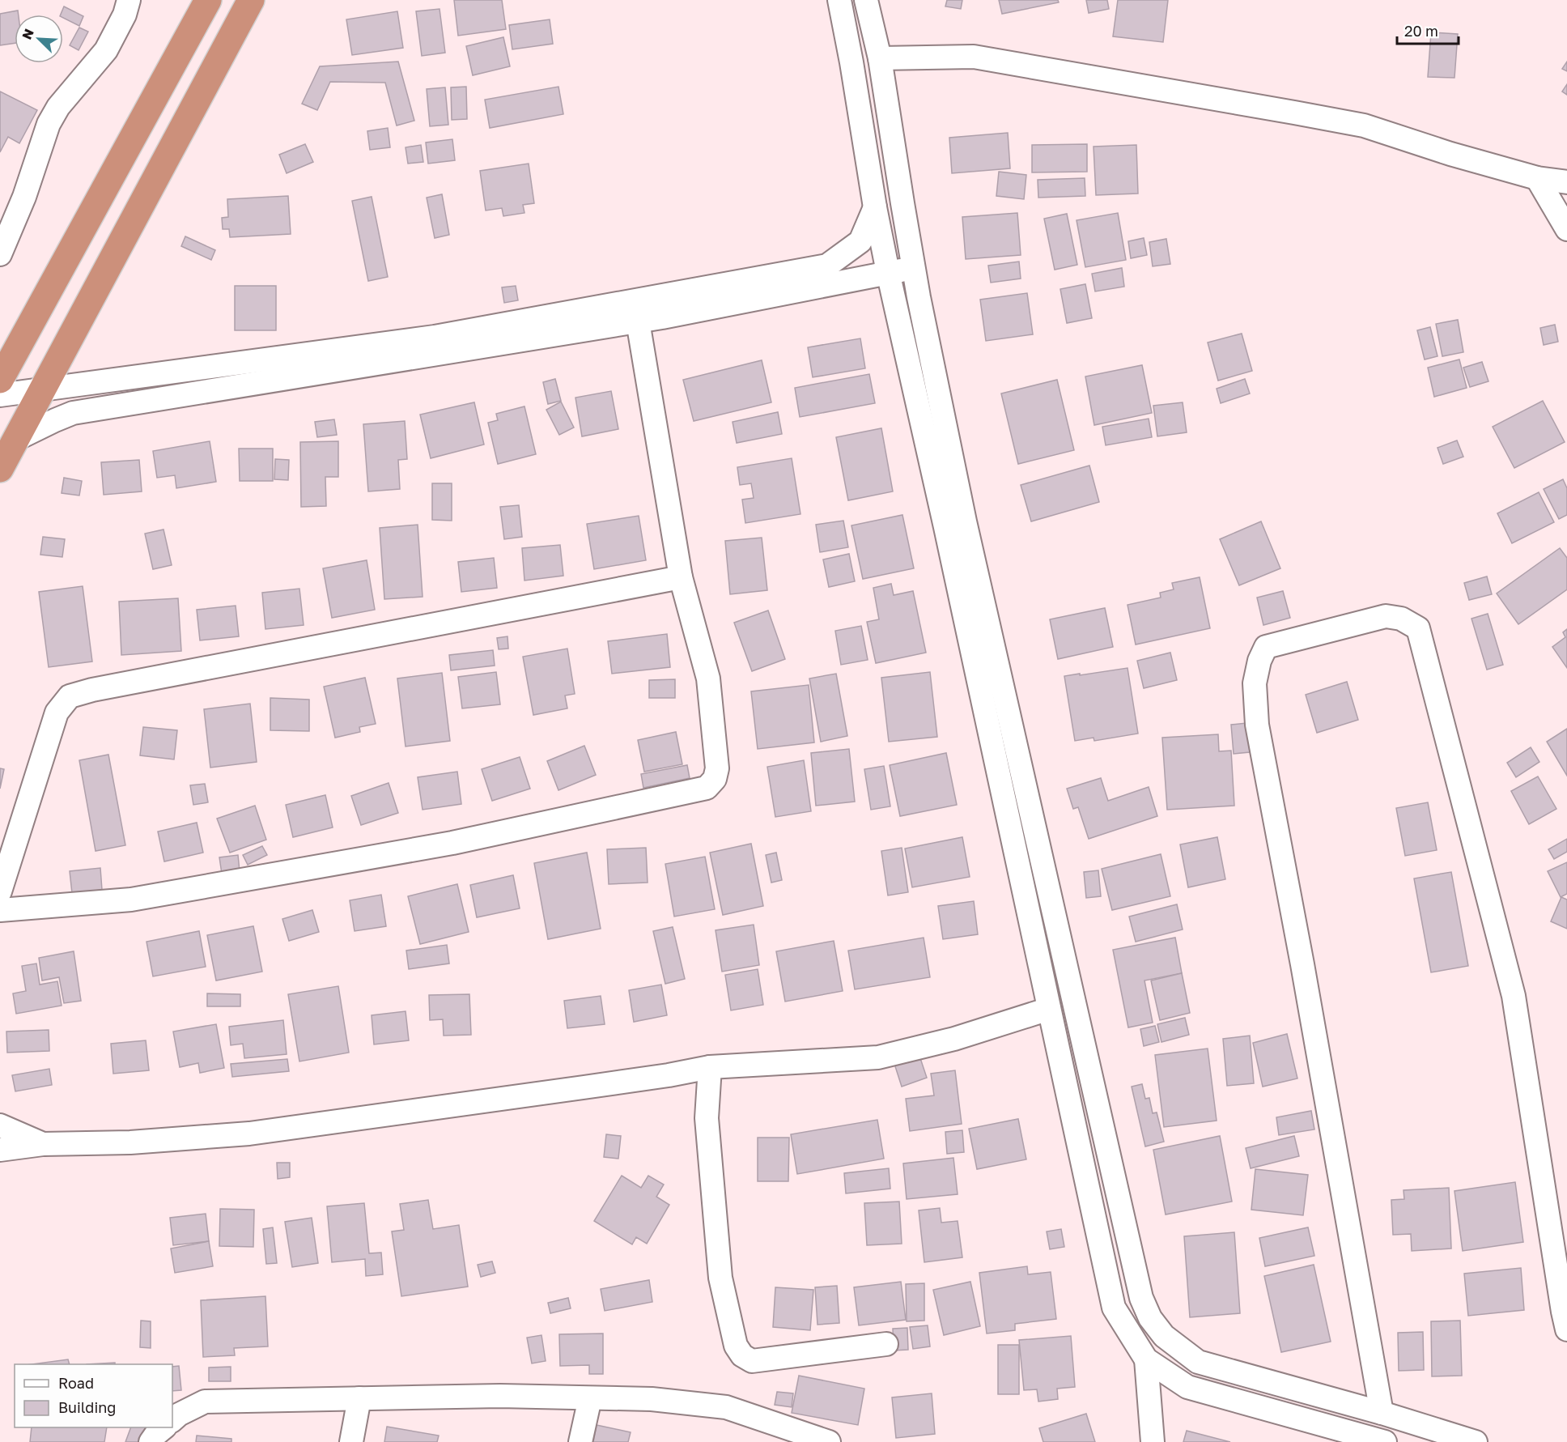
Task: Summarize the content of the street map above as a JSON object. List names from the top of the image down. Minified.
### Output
{"legend":["Road","Building"],"scale_bar":"20 m","north":"top left"}
